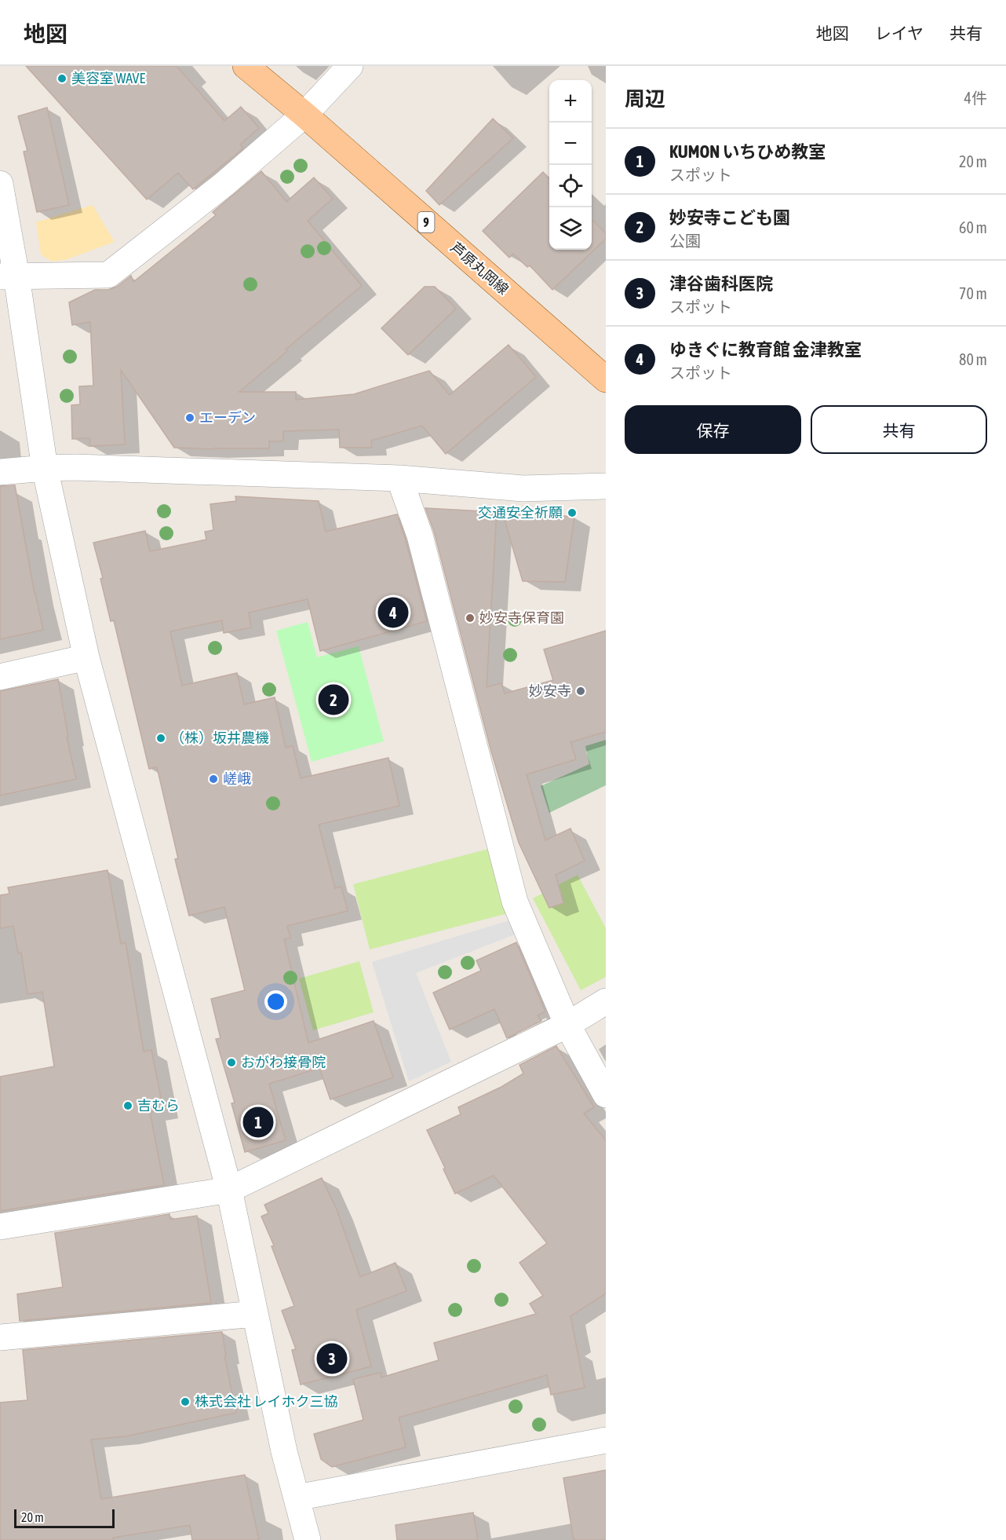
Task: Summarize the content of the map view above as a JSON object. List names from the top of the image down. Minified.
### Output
{"streets":{"main road":["9","芦原丸岡線"]},"places":["美容室 WAVE","エーデン","交通安全祈願","妙安寺保育園","妙安寺","（株）坂井農機","嵯峨","おがわ接骨院","吉むら","株式会社 レイホク三協"],"scale_bar":"20 m","page":{"header":"地図","nav":["地図","レイヤ","共有"],"heading":["周辺","4件"],"map_buttons":["+","−"],"list":[{"mark":"1","name":"KUMON いちひめ教室","note":"スポット","value":"20 m"},{"mark":"2","name":"妙安寺こども園","note":"公園","value":"60 m"},{"mark":"3","name":"津谷歯科医院","note":"スポット","value":"70 m"},{"mark":"4","name":"ゆきぐに教育館 金津教室","note":"スポット","value":"80 m"}],"buttons":["保存","共有"],"pins":["4","2","1","3"],"scale":"20 m"}}
